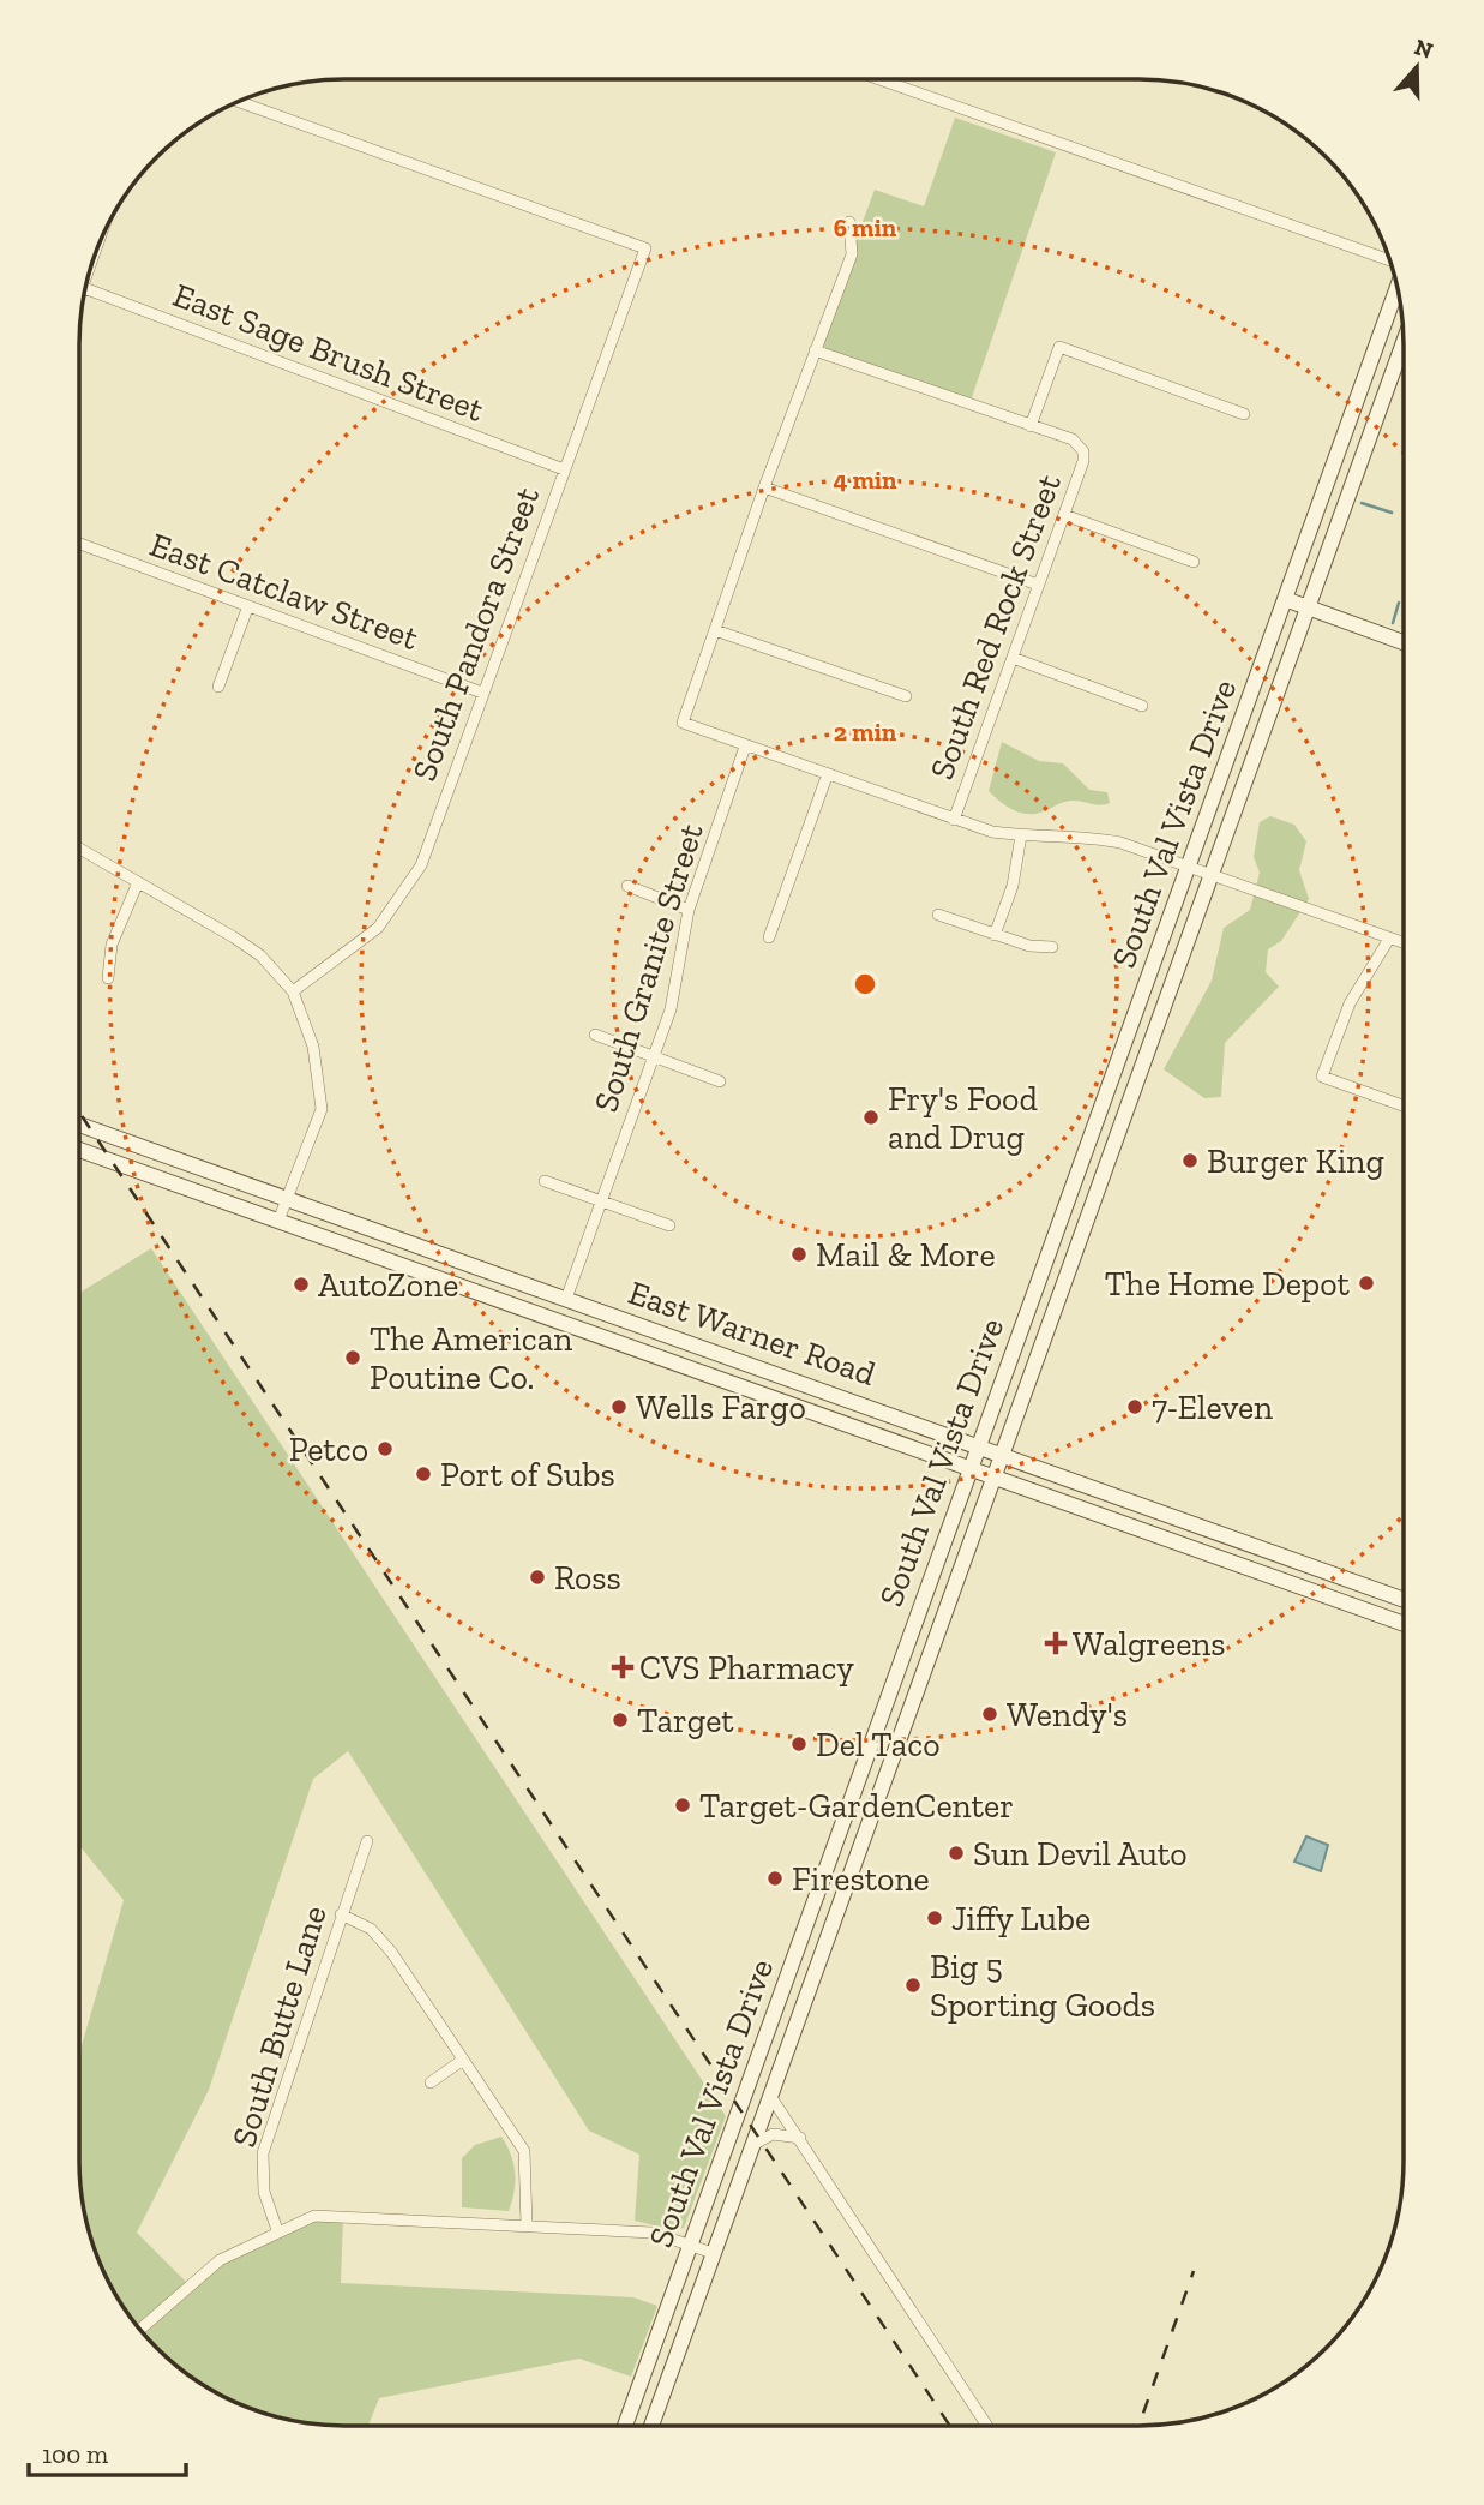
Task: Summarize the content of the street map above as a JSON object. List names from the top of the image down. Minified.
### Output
{"streets":{"main road":["South Val Vista Drive","East Warner Road"],"street":["East Sage Brush Street","East Catclaw Street","South Red Rock Street","South Pandora Street","South Granite Street","South Butte Lane"]},"crossings":[["East Sage Brush Street","South Pandora Street"],["East Catclaw Street","South Pandora Street"],["South Val Vista Drive","East Warner Road"],["South Granite Street","East Warner Road"]],"places":{"other":["Fry's Food and Drug","Burger King","Mail & More","The Home Depot","AutoZone","The American Poutine Co.","Wells Fargo","7-Eleven","Petco","Port of Subs","Ross","Wendy's","Target","Del Taco","Target-GardenCenter","Sun Devil Auto","Firestone","Jiffy Lube","Big 5 Sporting Goods"],"health":["Walgreens","CVS Pharmacy"]},"scale_bar":"100 m","north":"top","rings":["6 min","4 min","2 min"]}
